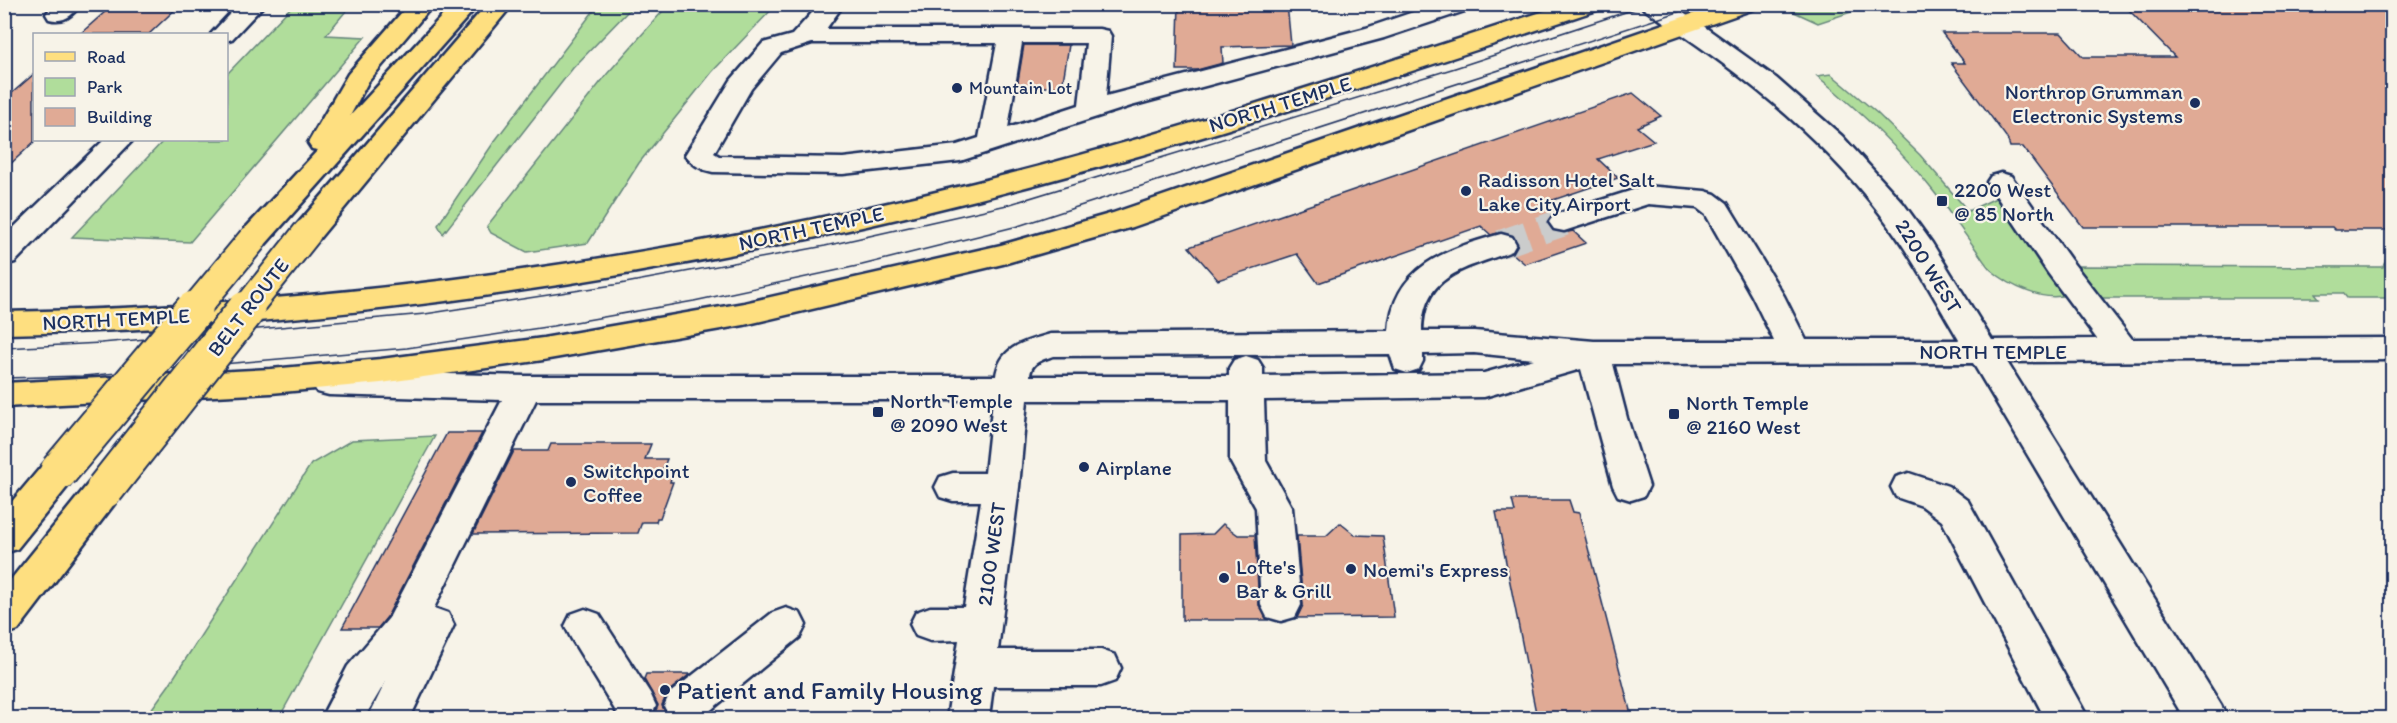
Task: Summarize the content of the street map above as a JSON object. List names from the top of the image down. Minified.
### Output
{"streets":{"main road":["NORTH TEMPLE","BELT ROUTE"],"street":["2200 WEST","2100 WEST"]},"crossings":[["NORTH TEMPLE","2200 WEST"],["NORTH TEMPLE","2100 WEST"]],"places":{"other":["Mountain Lot","Northrop Grumman Electronic Systems","Radisson Hotel Salt Lake City Airport","Airplane","Switchpoint Coffee","Noemi's Express","Lofte's Bar & Grill","Patient and Family Housing"],"transit":["2200 West @ 85 North","North Temple @ 2090 West","North Temple @ 2160 West"]},"legend":["Road","Park","Building"]}
